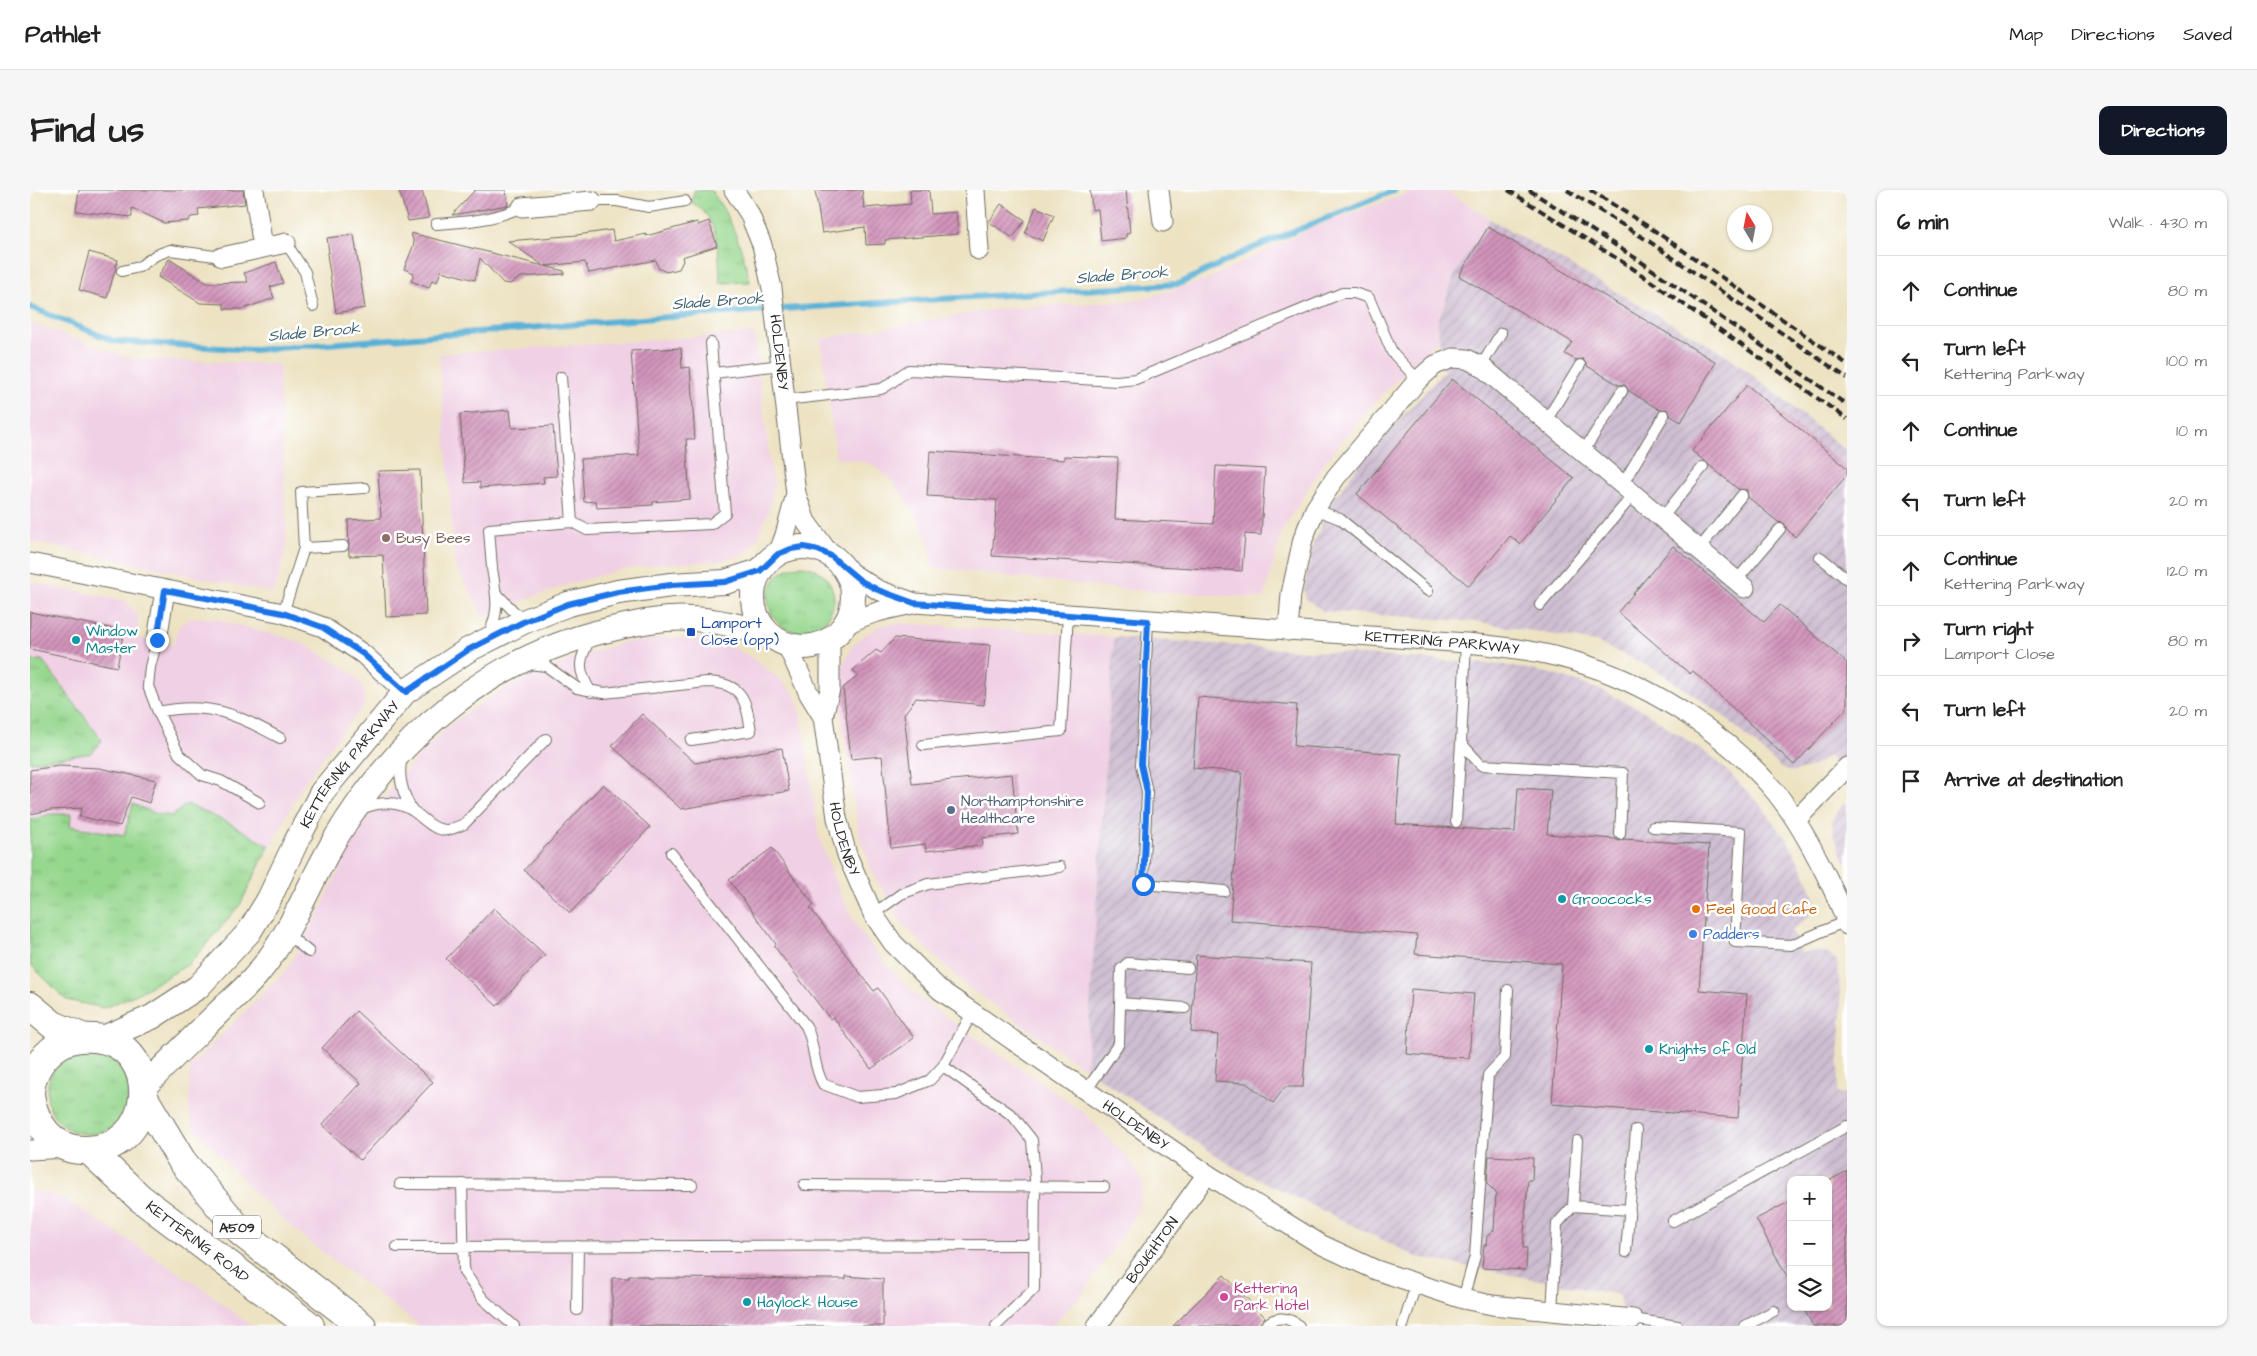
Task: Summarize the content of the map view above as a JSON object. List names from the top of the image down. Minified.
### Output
{"streets":{"main road":["A509","KETTERING ROAD"],"street":["HOLDENBY","KETTERING PARKWAY","BOUGHTON"]},"crossings":[["HOLDENBY","KETTERING PARKWAY"],["HOLDENBY","BOUGHTON"],["KETTERING PARKWAY","A509"],["KETTERING PARKWAY","KETTERING ROAD"],["A509","KETTERING ROAD"]],"water":["Slade Brook"],"places":{"other":["Busy Bees","Window Master","Northamptonshire Healthcare","Groococks","Feel Good Cafe","Padders","Knights of Old","Kettering Park Hotel","Haylock House"],"transit":["Lamport Close (opp)"]},"north":"top","page":{"header":"Pathlet","nav":["Map","Directions","Saved"],"title":"Find us","buttons":"Directions","heading":["6 min","Walk · 430 m"],"list":[["Continue","80 m"],["Turn left","Kettering Parkway","100 m"],["Continue","10 m"],["Turn left","20 m"],["Continue","Kettering Parkway","120 m"],["Turn right","Lamport Close","80 m"],["Turn left","20 m"],"Arrive at destination"],"map_buttons":["+","−"]}}
